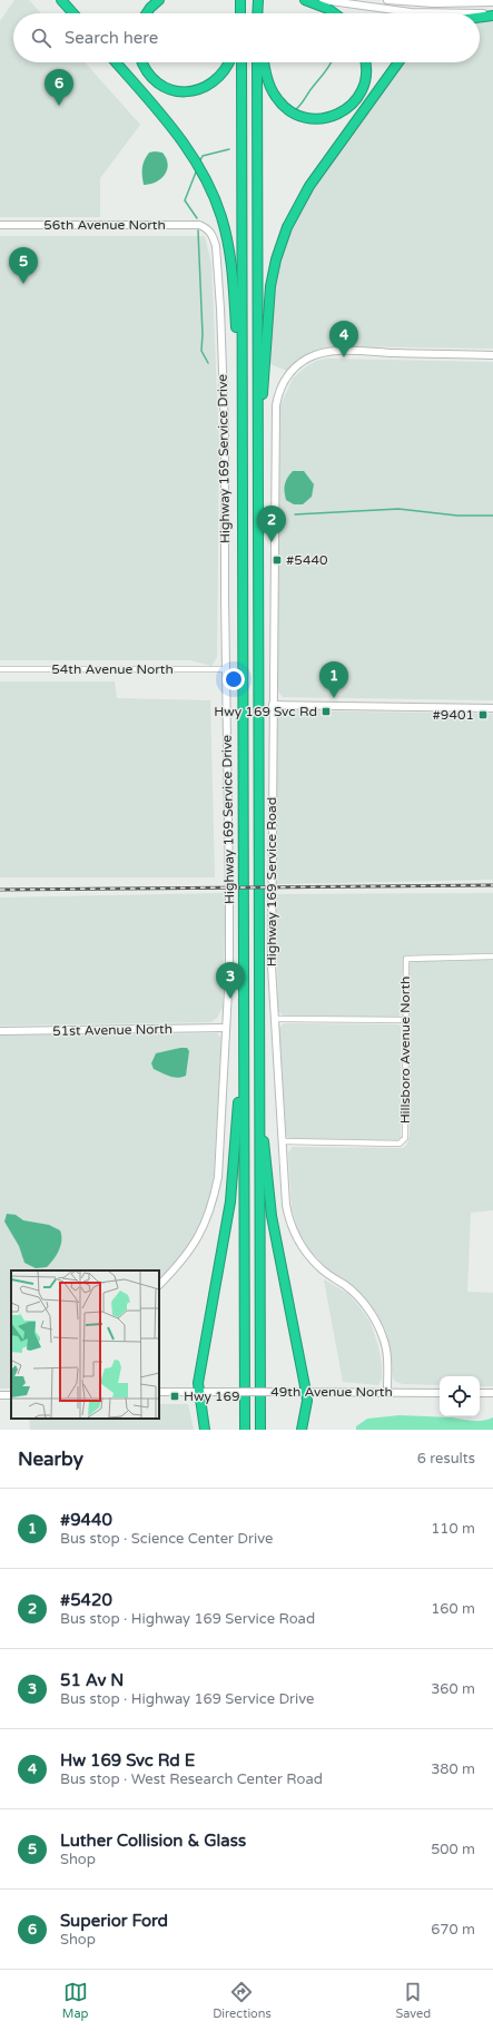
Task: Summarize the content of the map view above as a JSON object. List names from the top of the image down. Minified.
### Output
{"streets":{"street":["56th Avenue North","Highway 169 Service Drive","54th Avenue North","Highway 169 Service Road","51st Avenue North","Hillsboro Avenue North","49th Avenue North"]},"crossings":[["56th Avenue North","Highway 169 Service Drive"],["Highway 169 Service Drive","54th Avenue North"],["Highway 169 Service Drive","51st Avenue North"],["Highway 169 Service Road","Hillsboro Avenue North"],["Highway 169 Service Road","49th Avenue North"]],"places":{"transit":["#5440","Hwy 169 Svc Rd","#9401","Hwy 169"]},"page":{"search":"Search here","pins":["6","5","4","2","1","3"],"heading":["Nearby","6 results"],"list":[{"mark":"1","name":"#9440","note":"Bus stop · Science Center Drive","value":"110 m"},{"mark":"2","name":"#5420","note":"Bus stop · Highway 169 Service Road","value":"160 m"},{"mark":"3","name":"51 Av N","note":"Bus stop · Highway 169 Service Drive","value":"360 m"},{"mark":"4","name":"Hw 169 Svc Rd E","note":"Bus stop · West Research Center Road","value":"380 m"},{"mark":"5","name":"Luther Collision & Glass","note":"Shop","value":"500 m"},{"mark":"6","name":"Superior Ford","note":"Shop","value":"670 m"}],"nav":["Map","Directions","Saved"]}}
